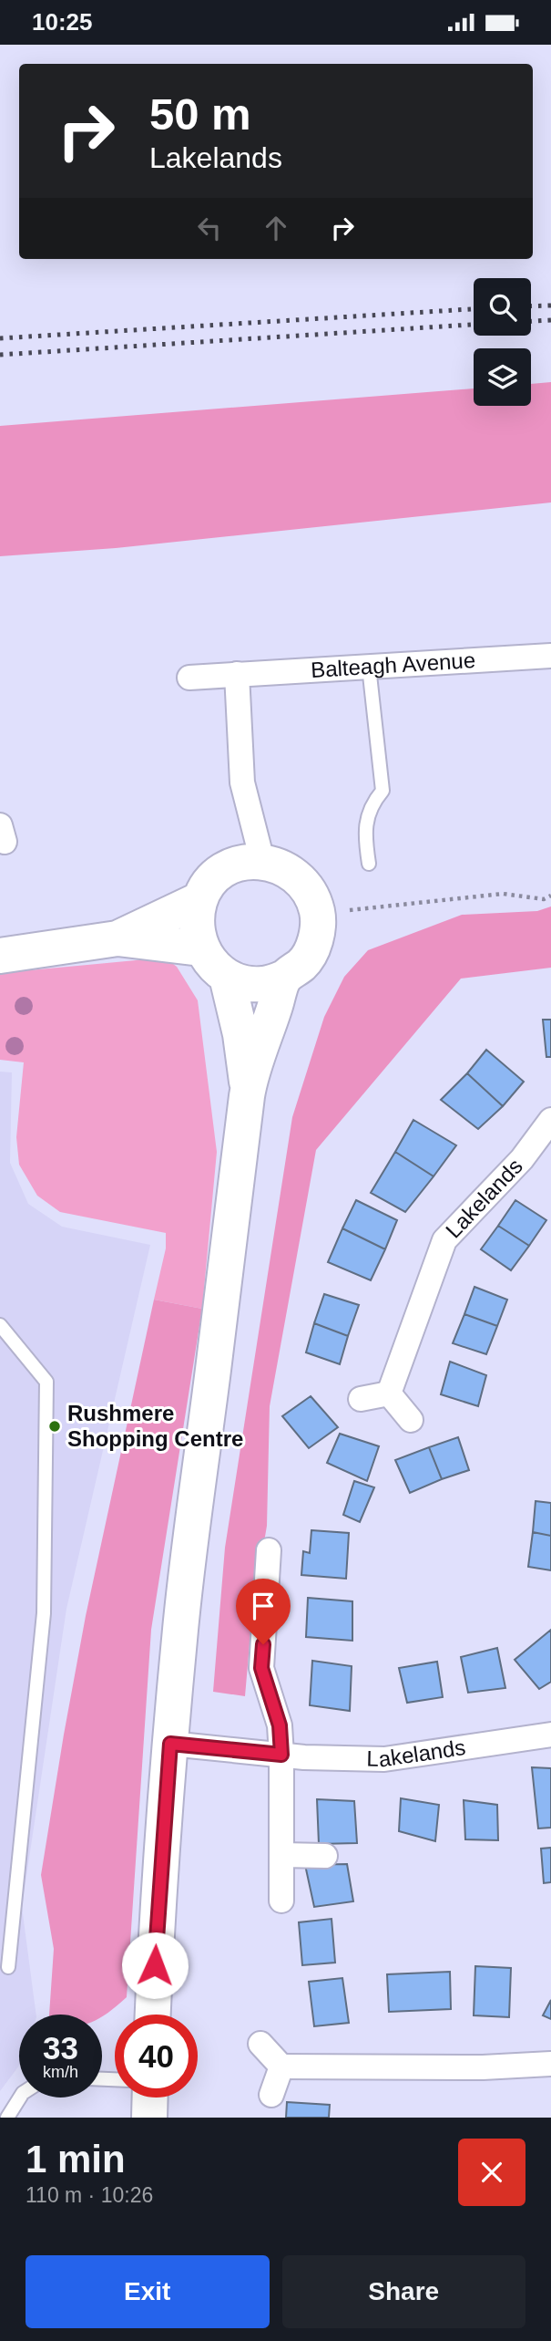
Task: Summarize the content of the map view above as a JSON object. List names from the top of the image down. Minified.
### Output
{"streets":{"street":["Balteagh Avenue","Lakelands"]},"places":["Rushmere Shopping Centre"],"page":{"status":"10:25","turn":["50 m","Lakelands"],"speed":"33 km/h","limit":"40","heading":["1 min","110 m · 10:26"],"buttons":["Exit","Share"]}}
